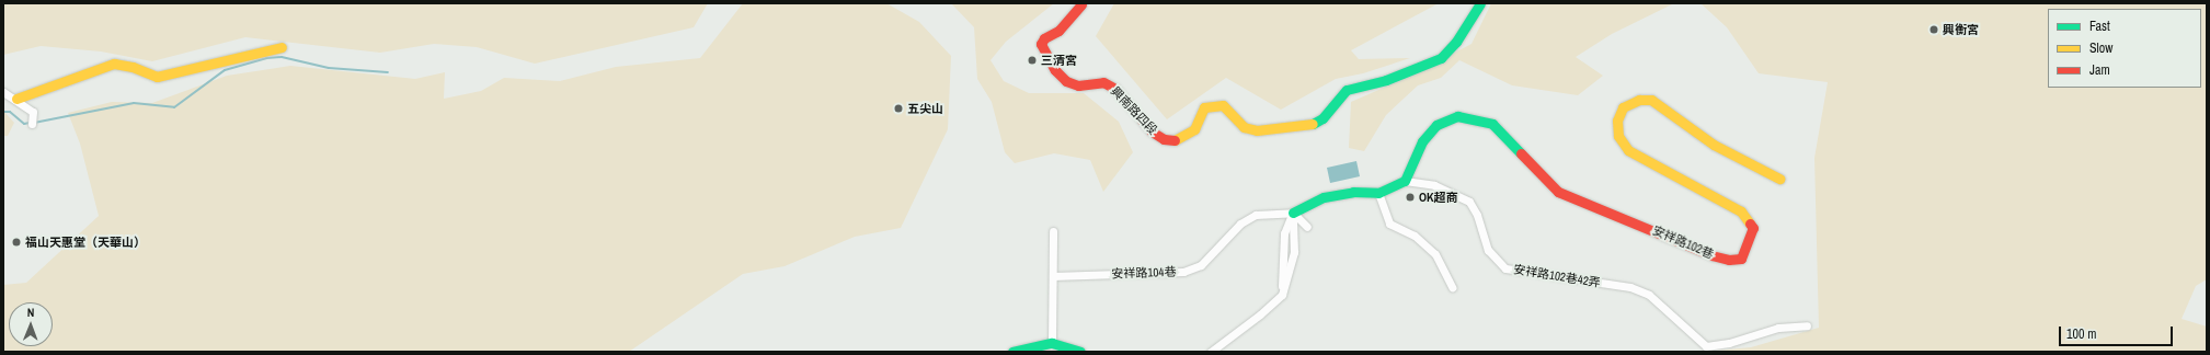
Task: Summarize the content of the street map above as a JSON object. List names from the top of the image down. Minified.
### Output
{"streets":{"street":["興南路四段","安祥路102巷","安祥路104巷","安祥路102巷42弄"]},"crossings":[["安祥路102巷","安祥路102巷42弄"]],"places":["興衡宮","三清宮","五尖山","OK超商","福山天惠堂（天華山）"],"legend":["Fast","Slow","Jam"],"scale_bar":"100 m","north":"top"}
